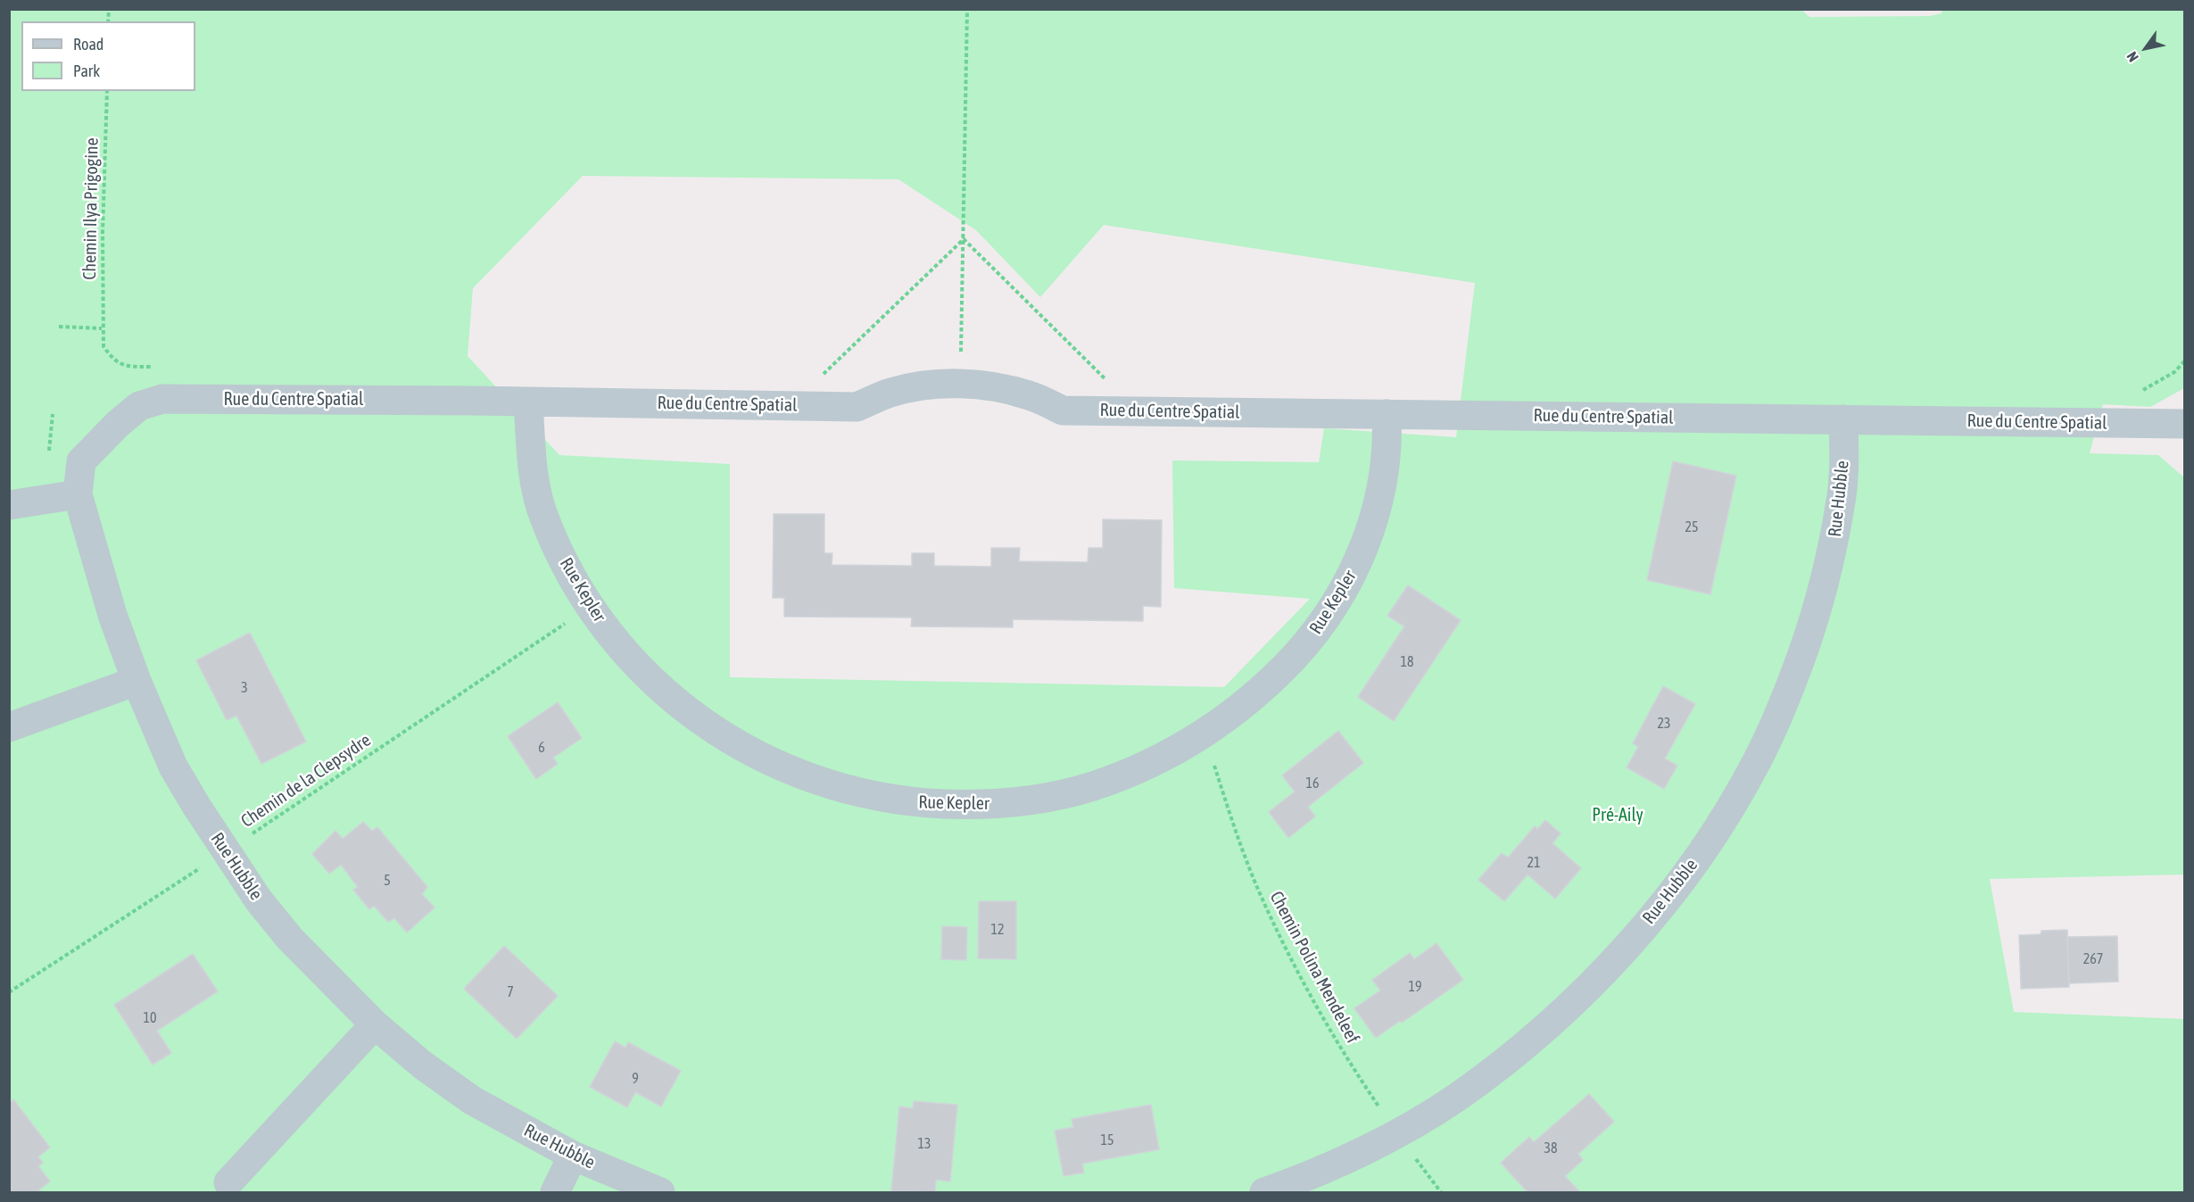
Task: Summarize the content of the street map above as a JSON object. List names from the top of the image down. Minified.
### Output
{"streets":{"street":["Rue du Centre Spatial","Rue Hubble","Rue Kepler"],"path":["Chemin Ilya Prigogine","Chemin de la Clepsydre","Chemin Polina Mendeleef"]},"crossings":[["Rue du Centre Spatial","Rue Hubble"],["Rue du Centre Spatial","Rue Kepler"],["Rue Hubble","Chemin de la Clepsydre"],["Rue Hubble","Chemin Polina Mendeleef"],["Rue Kepler","Chemin de la Clepsydre"],["Rue Kepler","Chemin Polina Mendeleef"]],"parks":["Pré-Aily"],"house_numbers":["25","18","3","23","6","16","21","5","12","267","19","7","10","9","15","13","38"],"legend":["Road","Park"],"north":"bottom left"}
